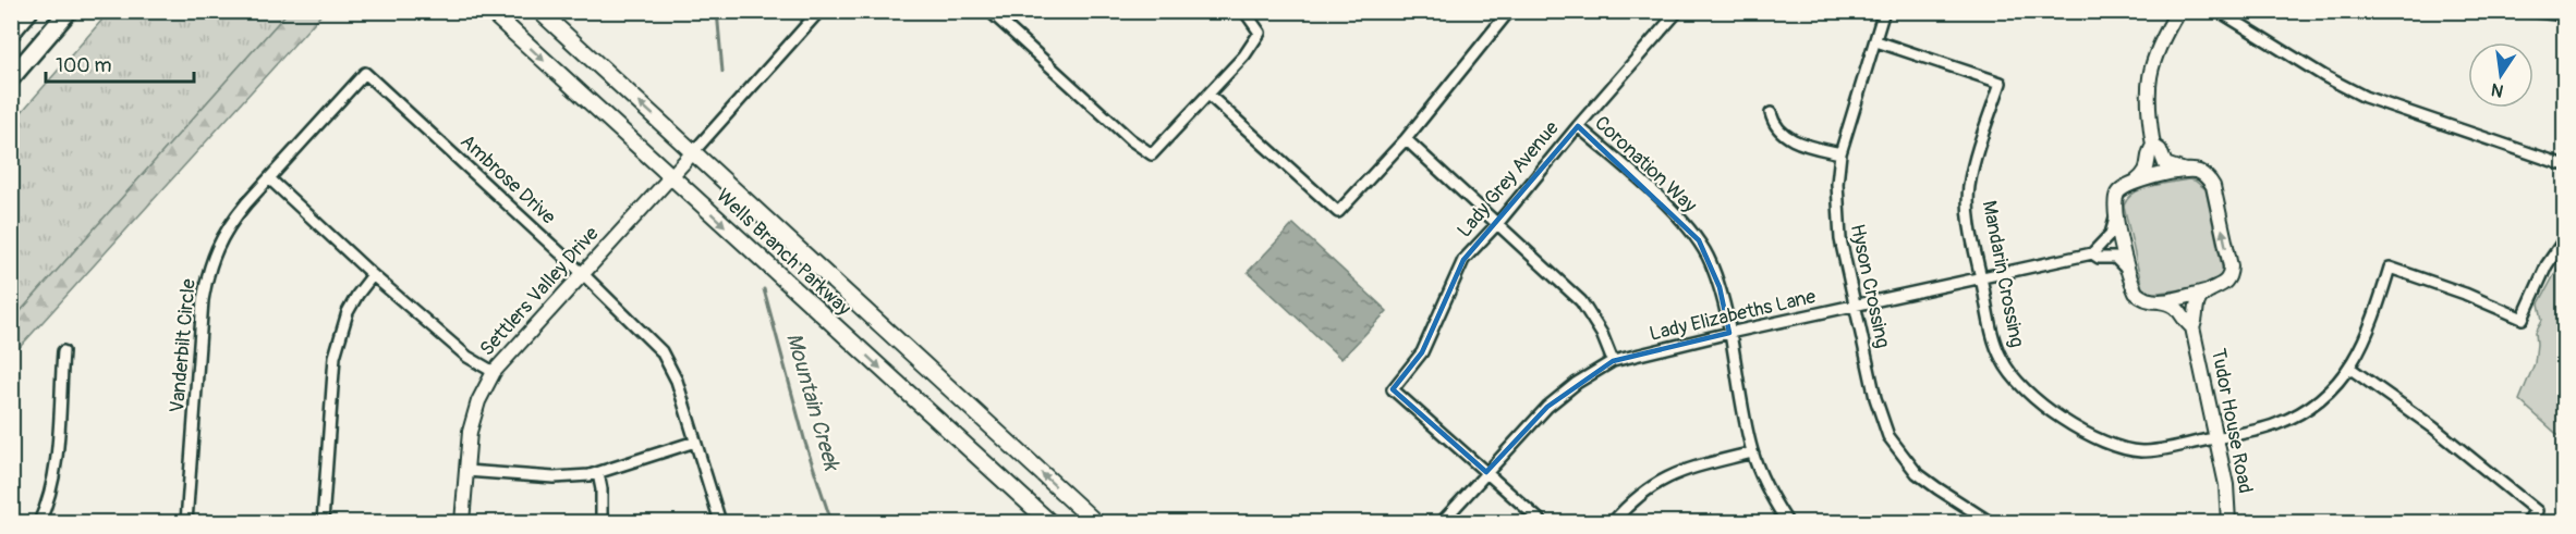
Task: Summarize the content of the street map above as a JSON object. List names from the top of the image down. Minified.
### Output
{"streets":{"main road":["Wells Branch Parkway"],"street":["Coronation Way","Ambrose Drive","Lady Grey Avenue","Mandarin Crossing","Hyson Crossing","Settlers Valley Drive","Lady Elizabeths Lane","Vanderbilt Circle","Tudor House Road"]},"crossings":[["Coronation Way","Lady Grey Avenue"],["Coronation Way","Lady Elizabeths Lane"],["Ambrose Drive","Settlers Valley Drive"],["Ambrose Drive","Vanderbilt Circle"],["Lady Grey Avenue","Lady Elizabeths Lane"],["Wells Branch Parkway","Settlers Valley Drive"],["Mandarin Crossing","Hyson Crossing"],["Mandarin Crossing","Lady Elizabeths Lane"],["Mandarin Crossing","Tudor House Road"],["Hyson Crossing","Lady Elizabeths Lane"]],"water":["Mountain Creek"],"scale_bar":"100 m","north":"bottom"}
